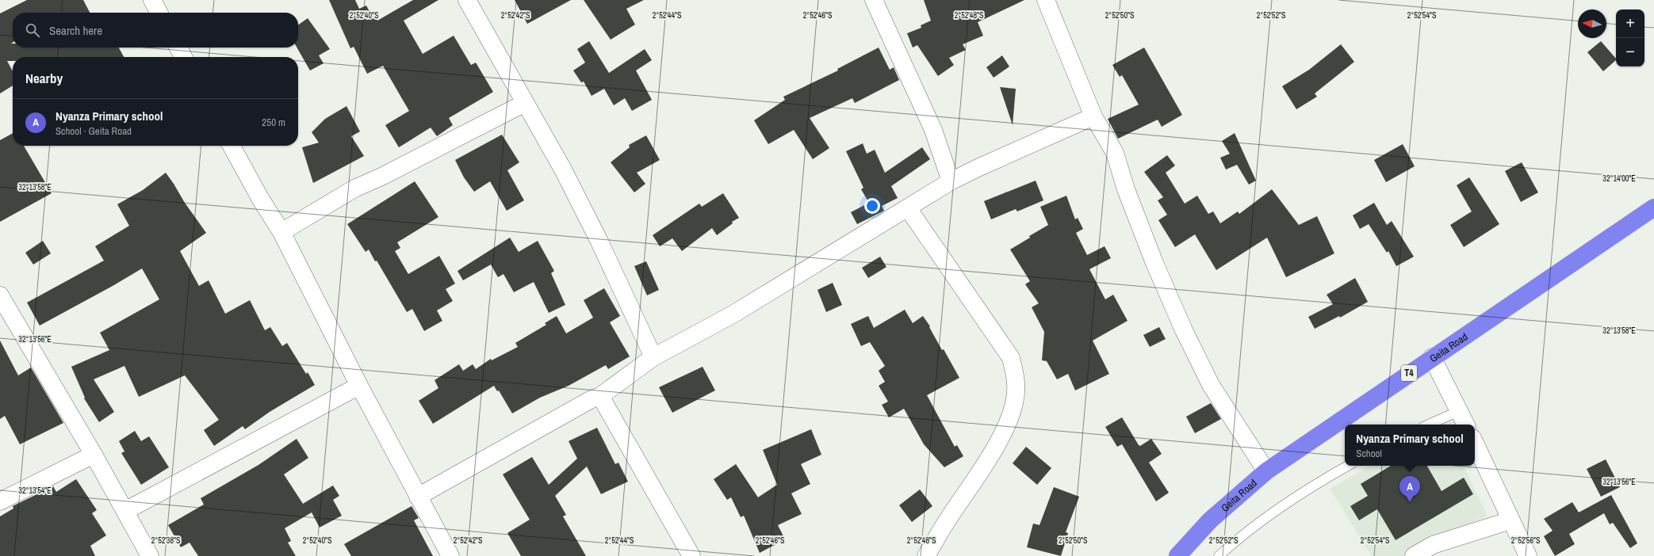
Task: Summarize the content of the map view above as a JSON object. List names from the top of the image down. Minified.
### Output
{"streets":{"highway":["Geita Road","T4"]},"north":"left","page":{"map_buttons":["+","−"],"search":"Search here","heading":"Nearby","list":[{"mark":"A","name":"Nyanza Primary school","note":"School · Geita Road","value":"250 m"}],"popup":["Nyanza Primary school","School"],"pins":"A"},"coordinates":["2°52'40\"S","2°52'42\"S","2°52'44\"S","2°52'46\"S","2°52'48\"S","2°52'50\"S","2°52'52\"S","2°52'54\"S","32°14'00\"E","32°13'58\"E","32°13'56\"E","32°13'54\"E","2°52'38\"S","2°52'56\"S"]}
